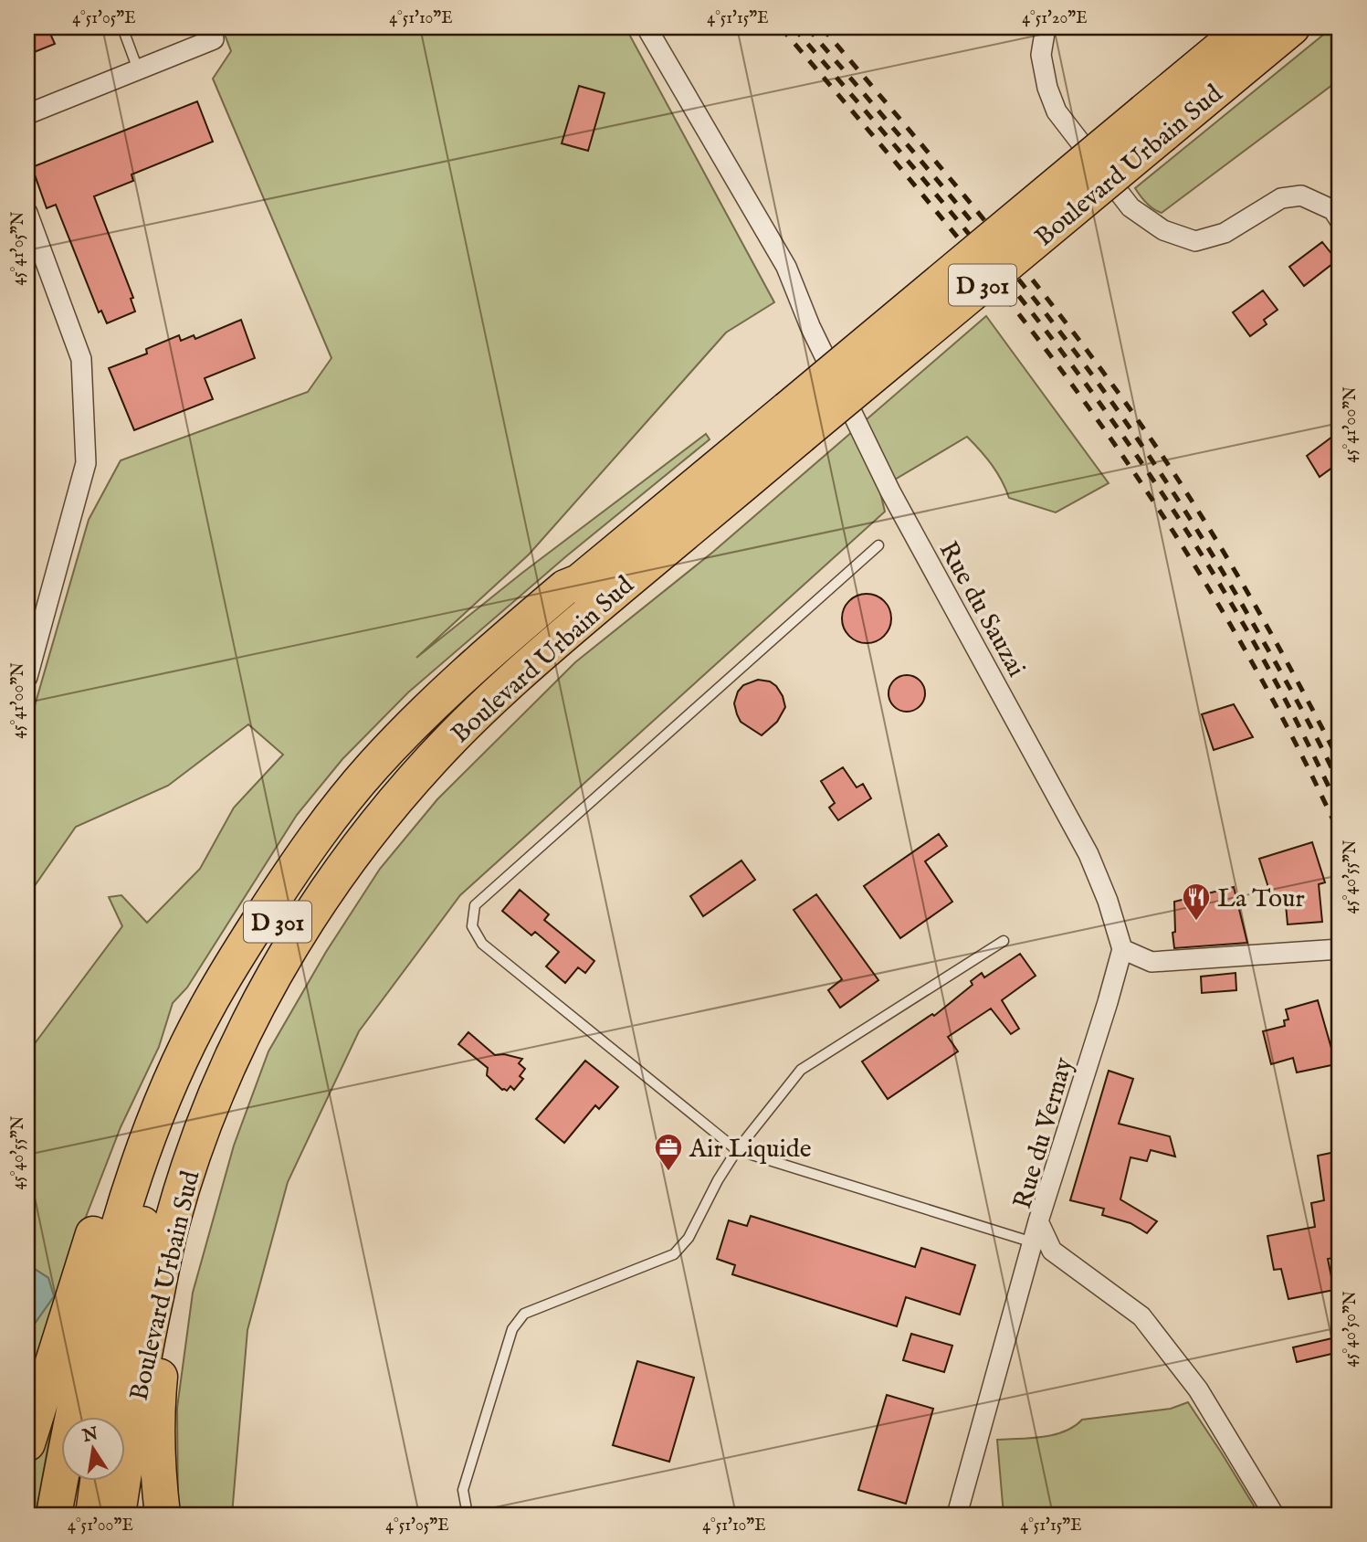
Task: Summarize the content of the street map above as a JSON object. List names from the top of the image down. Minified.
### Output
{"streets":{"highway":["Boulevard Urbain Sud","D 301"],"street":["Rue du Sauzai","Rue du Vernay"]},"crossings":[["Boulevard Urbain Sud","D 301"],["Rue du Sauzai","Rue du Vernay"]],"places":{"restaurant":["La Tour"],"office":["Air Liquide"]},"north":"top","coordinates":["4°51'05\"E","4°51'10\"E","4°51'15\"E","4°51'20\"E","45°41'05\"N","45°41'00\"N","45°40'55\"N","45°40'50\"N","4°51'00\"E"]}
